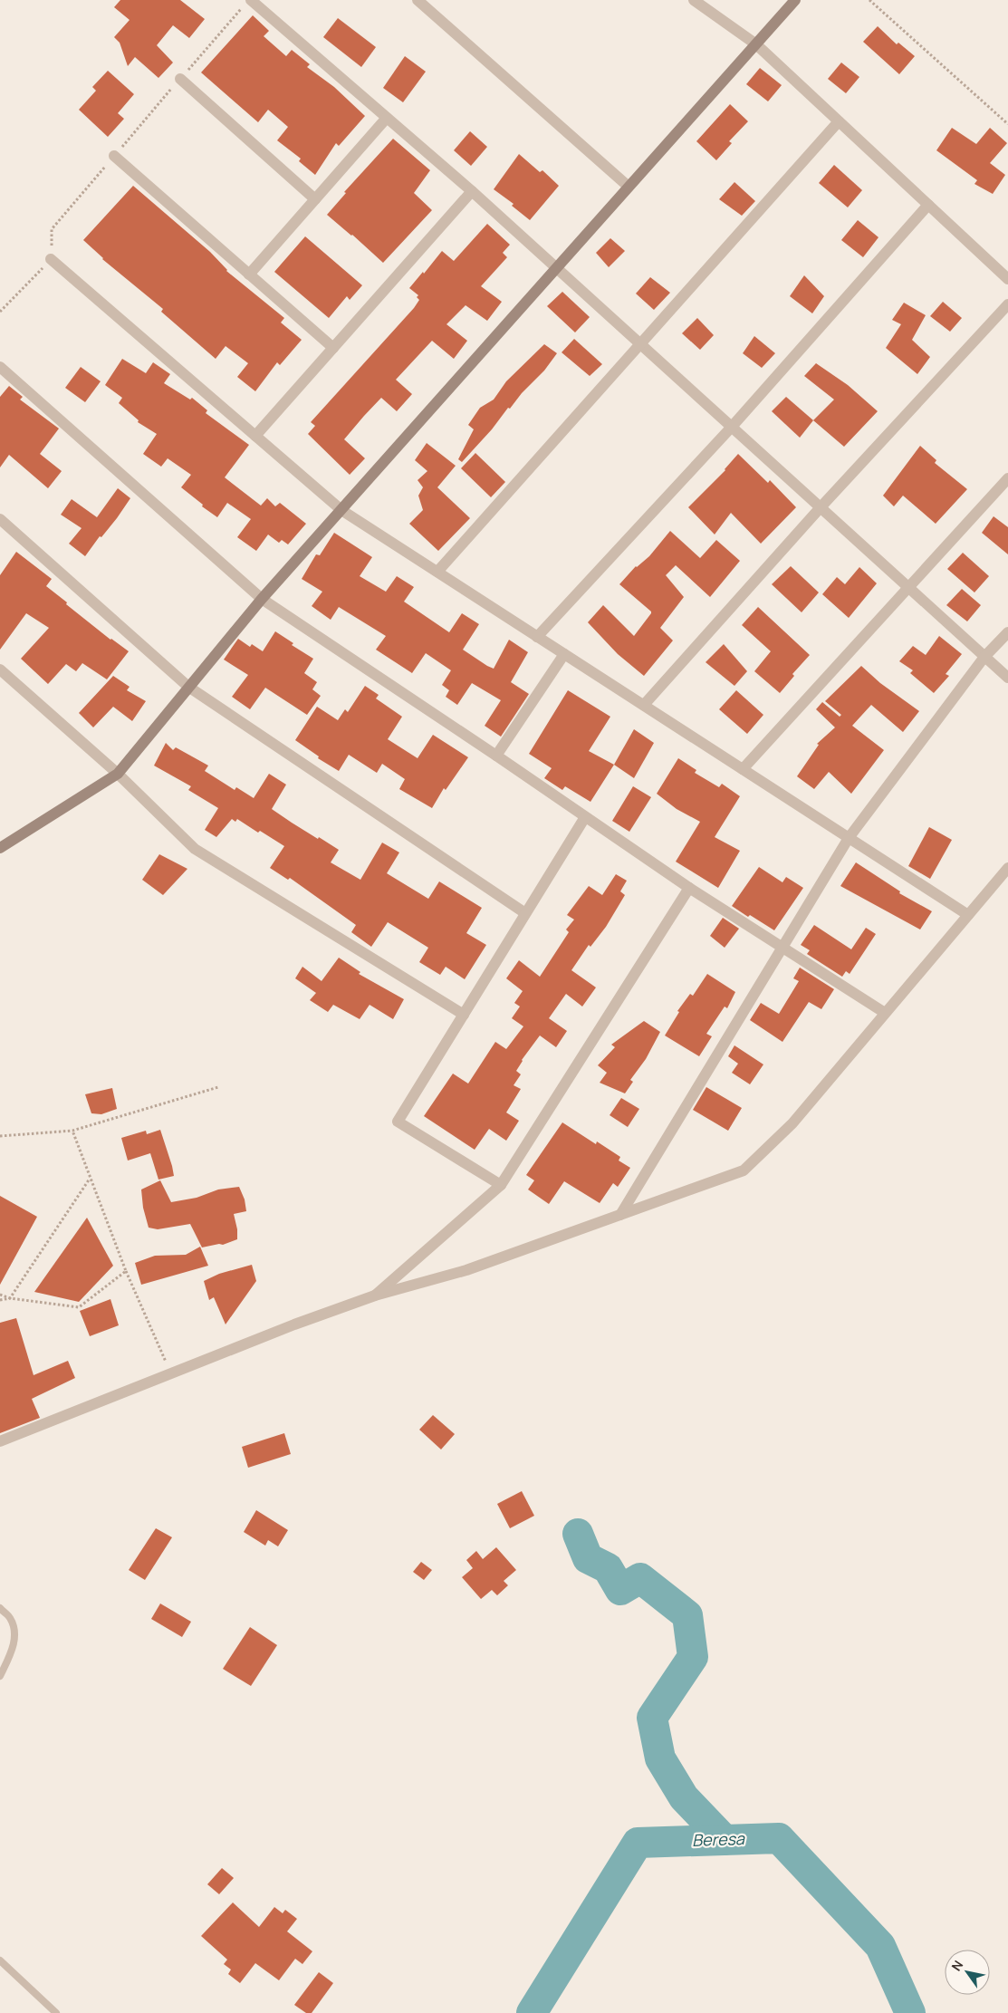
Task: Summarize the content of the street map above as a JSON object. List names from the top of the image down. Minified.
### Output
{"water":["Beresa"],"north":"top left"}
